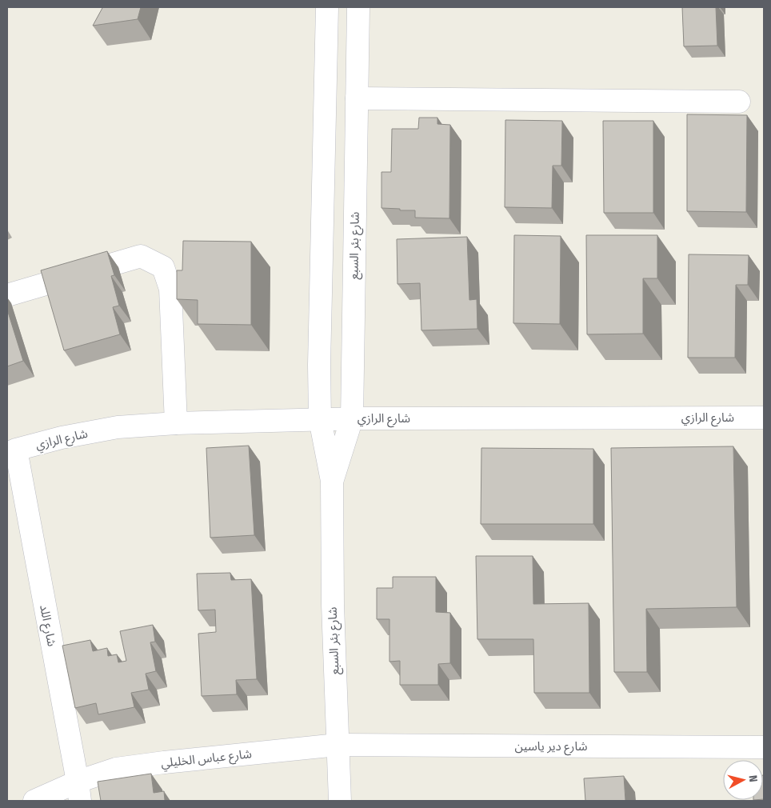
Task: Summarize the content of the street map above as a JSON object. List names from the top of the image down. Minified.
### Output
{"streets":{"street":["شارع بئر السبع","شارع الرازي","شارع اللد","شارع دير ياسين","شارع عباس الخليلي"]},"crossings":[["شارع بئر السبع","شارع الرازي"],["شارع بئر السبع","شارع دير ياسين"],["شارع بئر السبع","شارع عباس الخليلي"],["شارع الرازي","شارع اللد"],["شارع اللد","شارع عباس الخليلي"],["شارع دير ياسين","شارع عباس الخليلي"]],"north":"right"}
